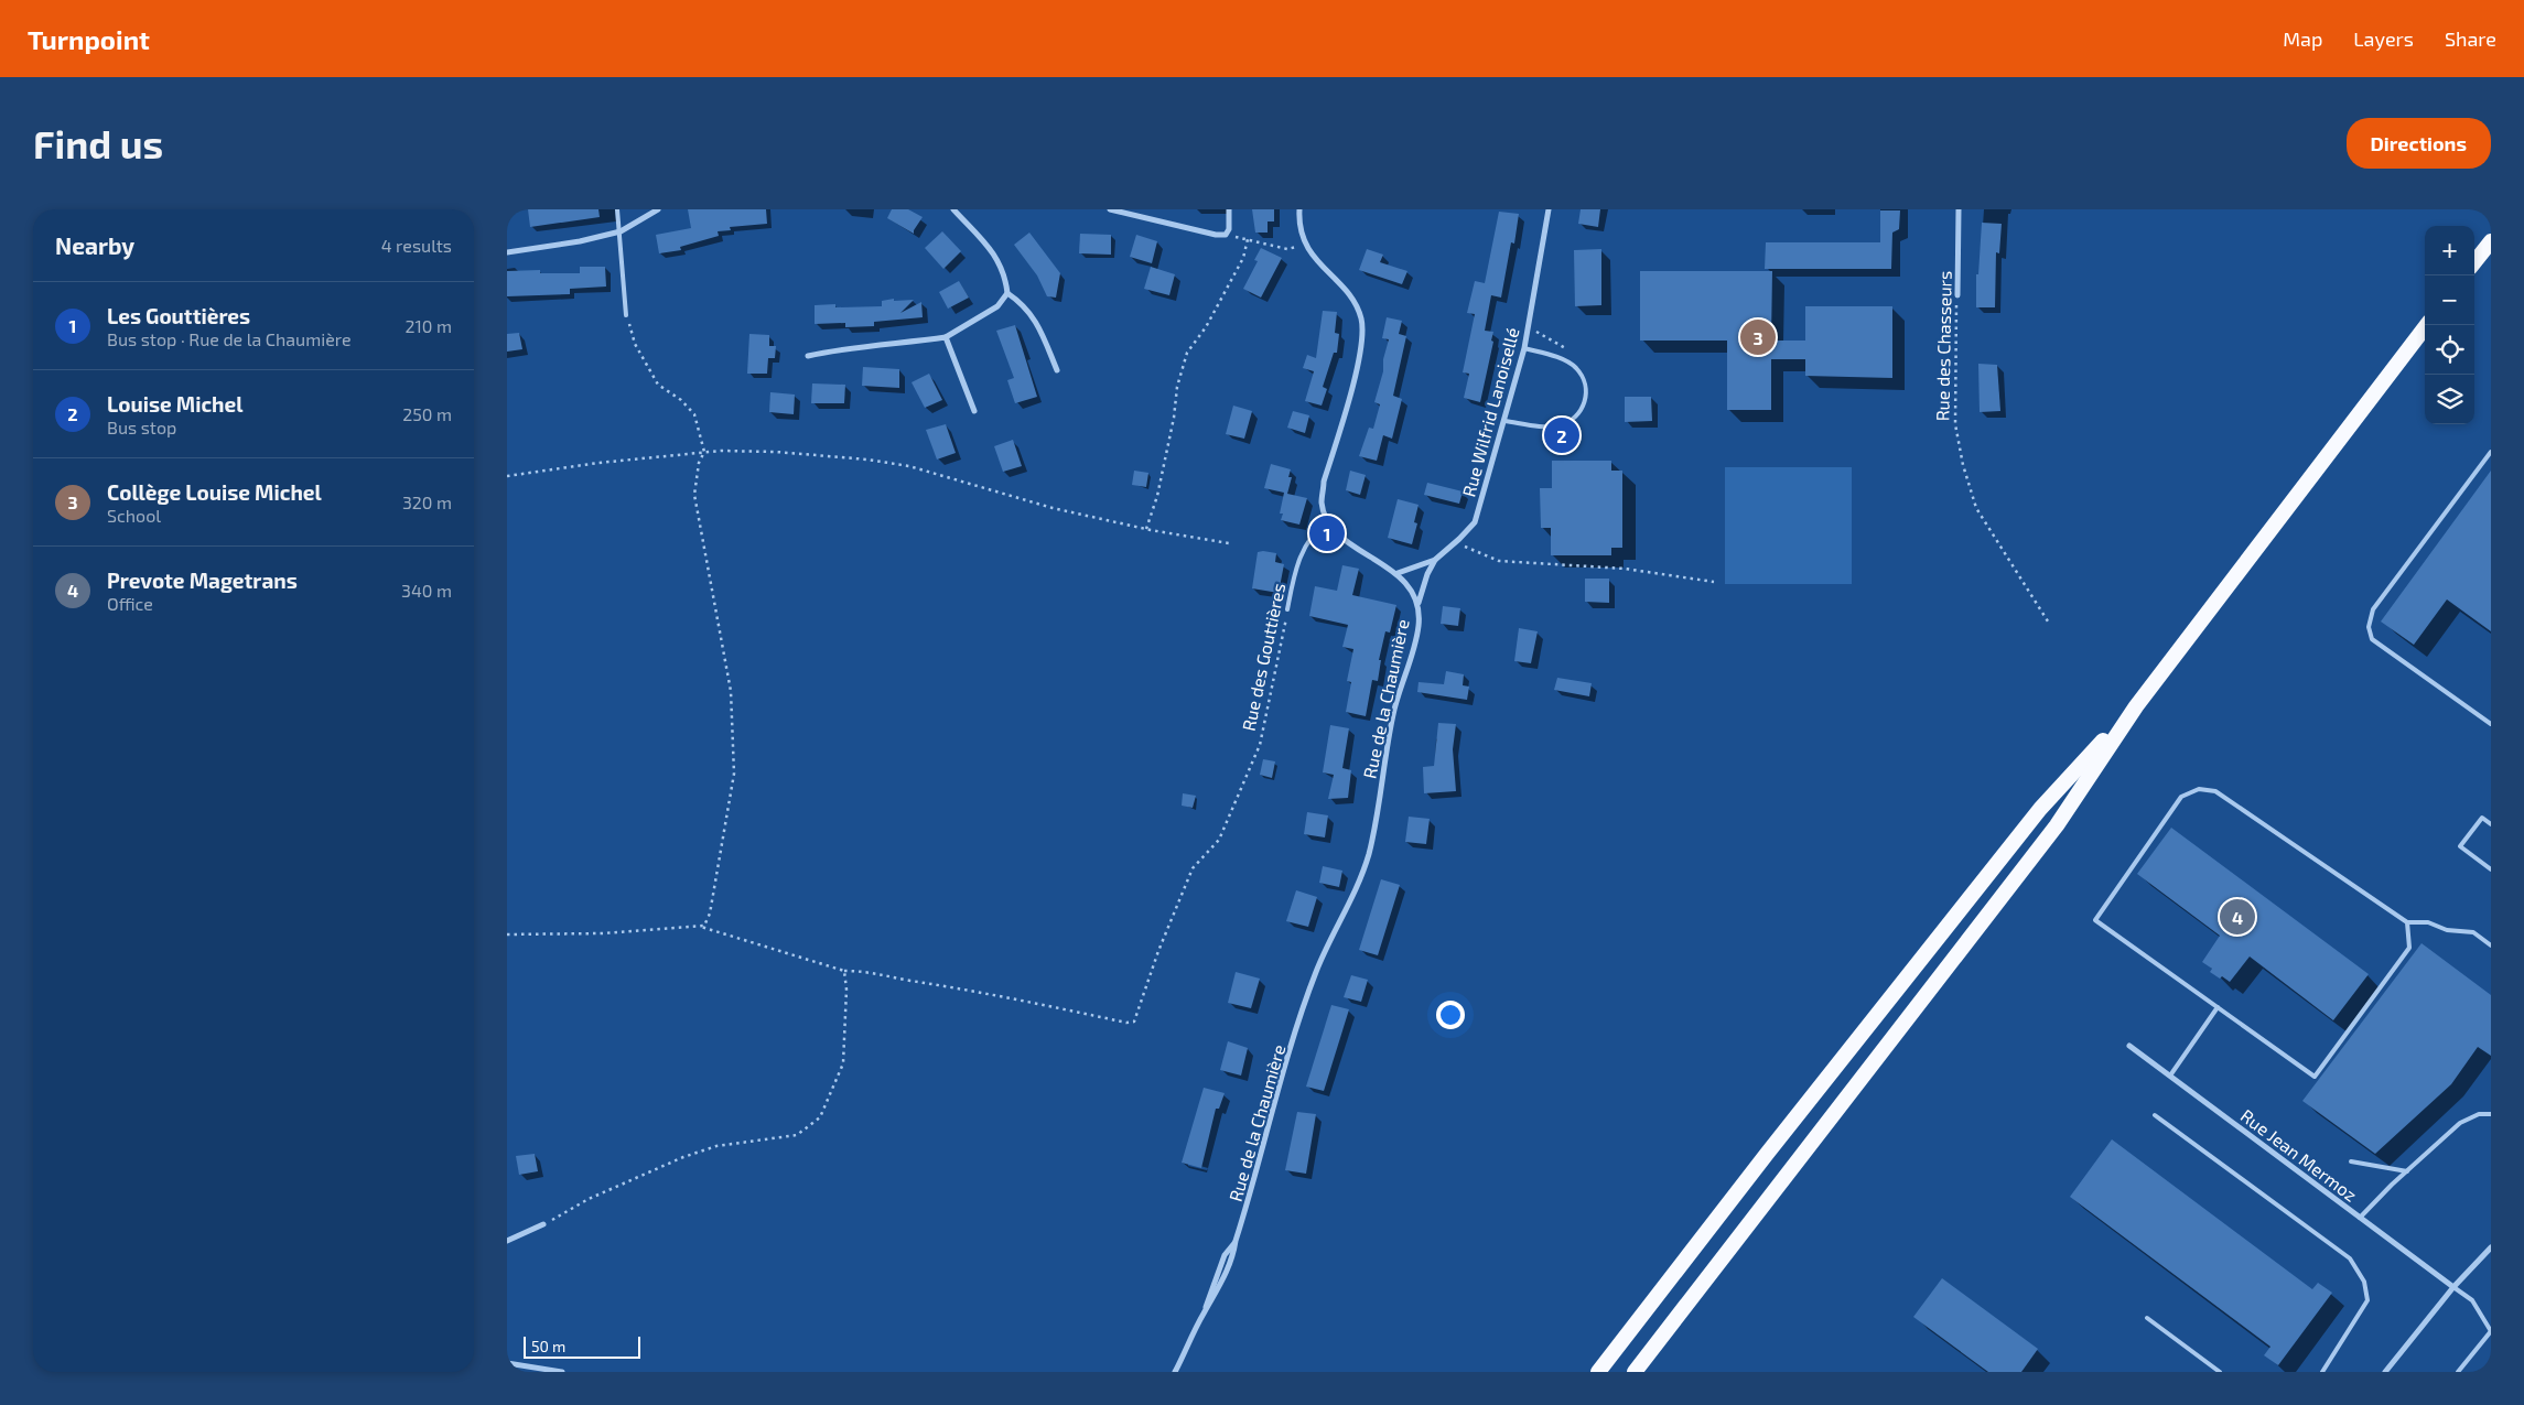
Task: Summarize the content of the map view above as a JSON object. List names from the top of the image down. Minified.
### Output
{"streets":{"street":["Rue des Chasseurs","Rue Wilfrid Lanoisellé","Rue de la Chaumière","Rue Jean Mermoz"],"lane":["Rue des Gouttières"]},"crossings":[["Rue Wilfrid Lanoisellé","Rue de la Chaumière"],["Rue des Gouttières","Rue de la Chaumière"]],"scale_bar":"50 m","page":{"header":"Turnpoint","nav":["Map","Layers","Share"],"buttons":"Directions","title":"Find us","heading":["Nearby","4 results"],"map_buttons":["+","−"],"list":[{"mark":"1","name":"Les Gouttières","note":"Bus stop · Rue de la Chaumière","value":"210 m"},{"mark":"2","name":"Louise Michel","note":"Bus stop","value":"250 m"},{"mark":"3","name":"Collège Louise Michel","note":"School","value":"320 m"},{"mark":"4","name":"Prevote Magetrans","note":"Office","value":"340 m"}],"pins":["3","2","1","4"],"scale":"50 m"}}
